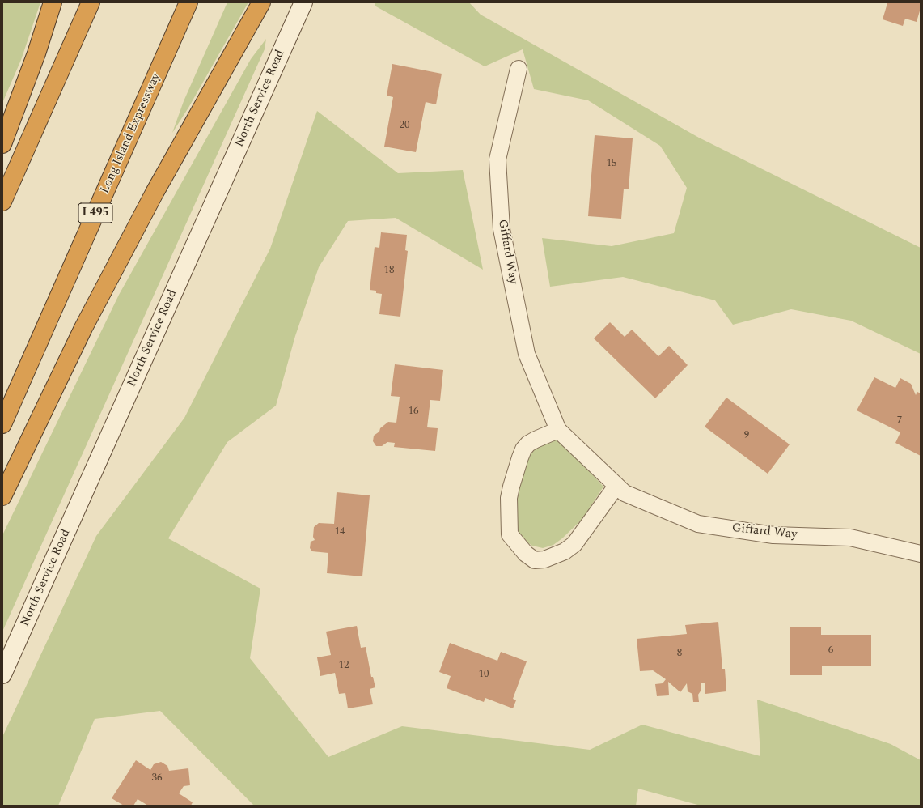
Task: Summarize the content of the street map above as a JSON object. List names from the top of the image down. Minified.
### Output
{"streets":{"highway":["Long Island Expressway","I 495"],"main road":["North Service Road"],"street":["Giffard Way"]},"house_numbers":["20","15","18","16","7","9","14","6","8","12","10","36"]}
